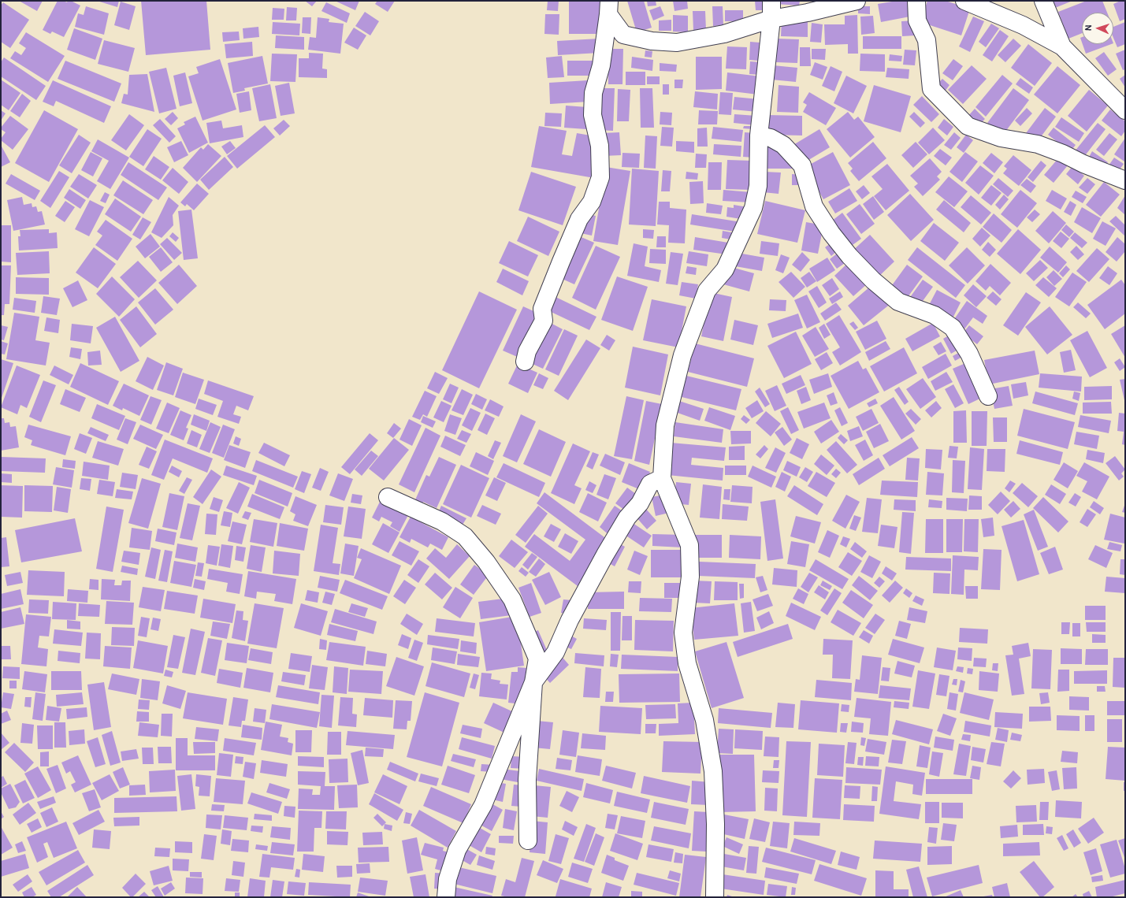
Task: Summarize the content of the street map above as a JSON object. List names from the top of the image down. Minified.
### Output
{"north":"left"}
